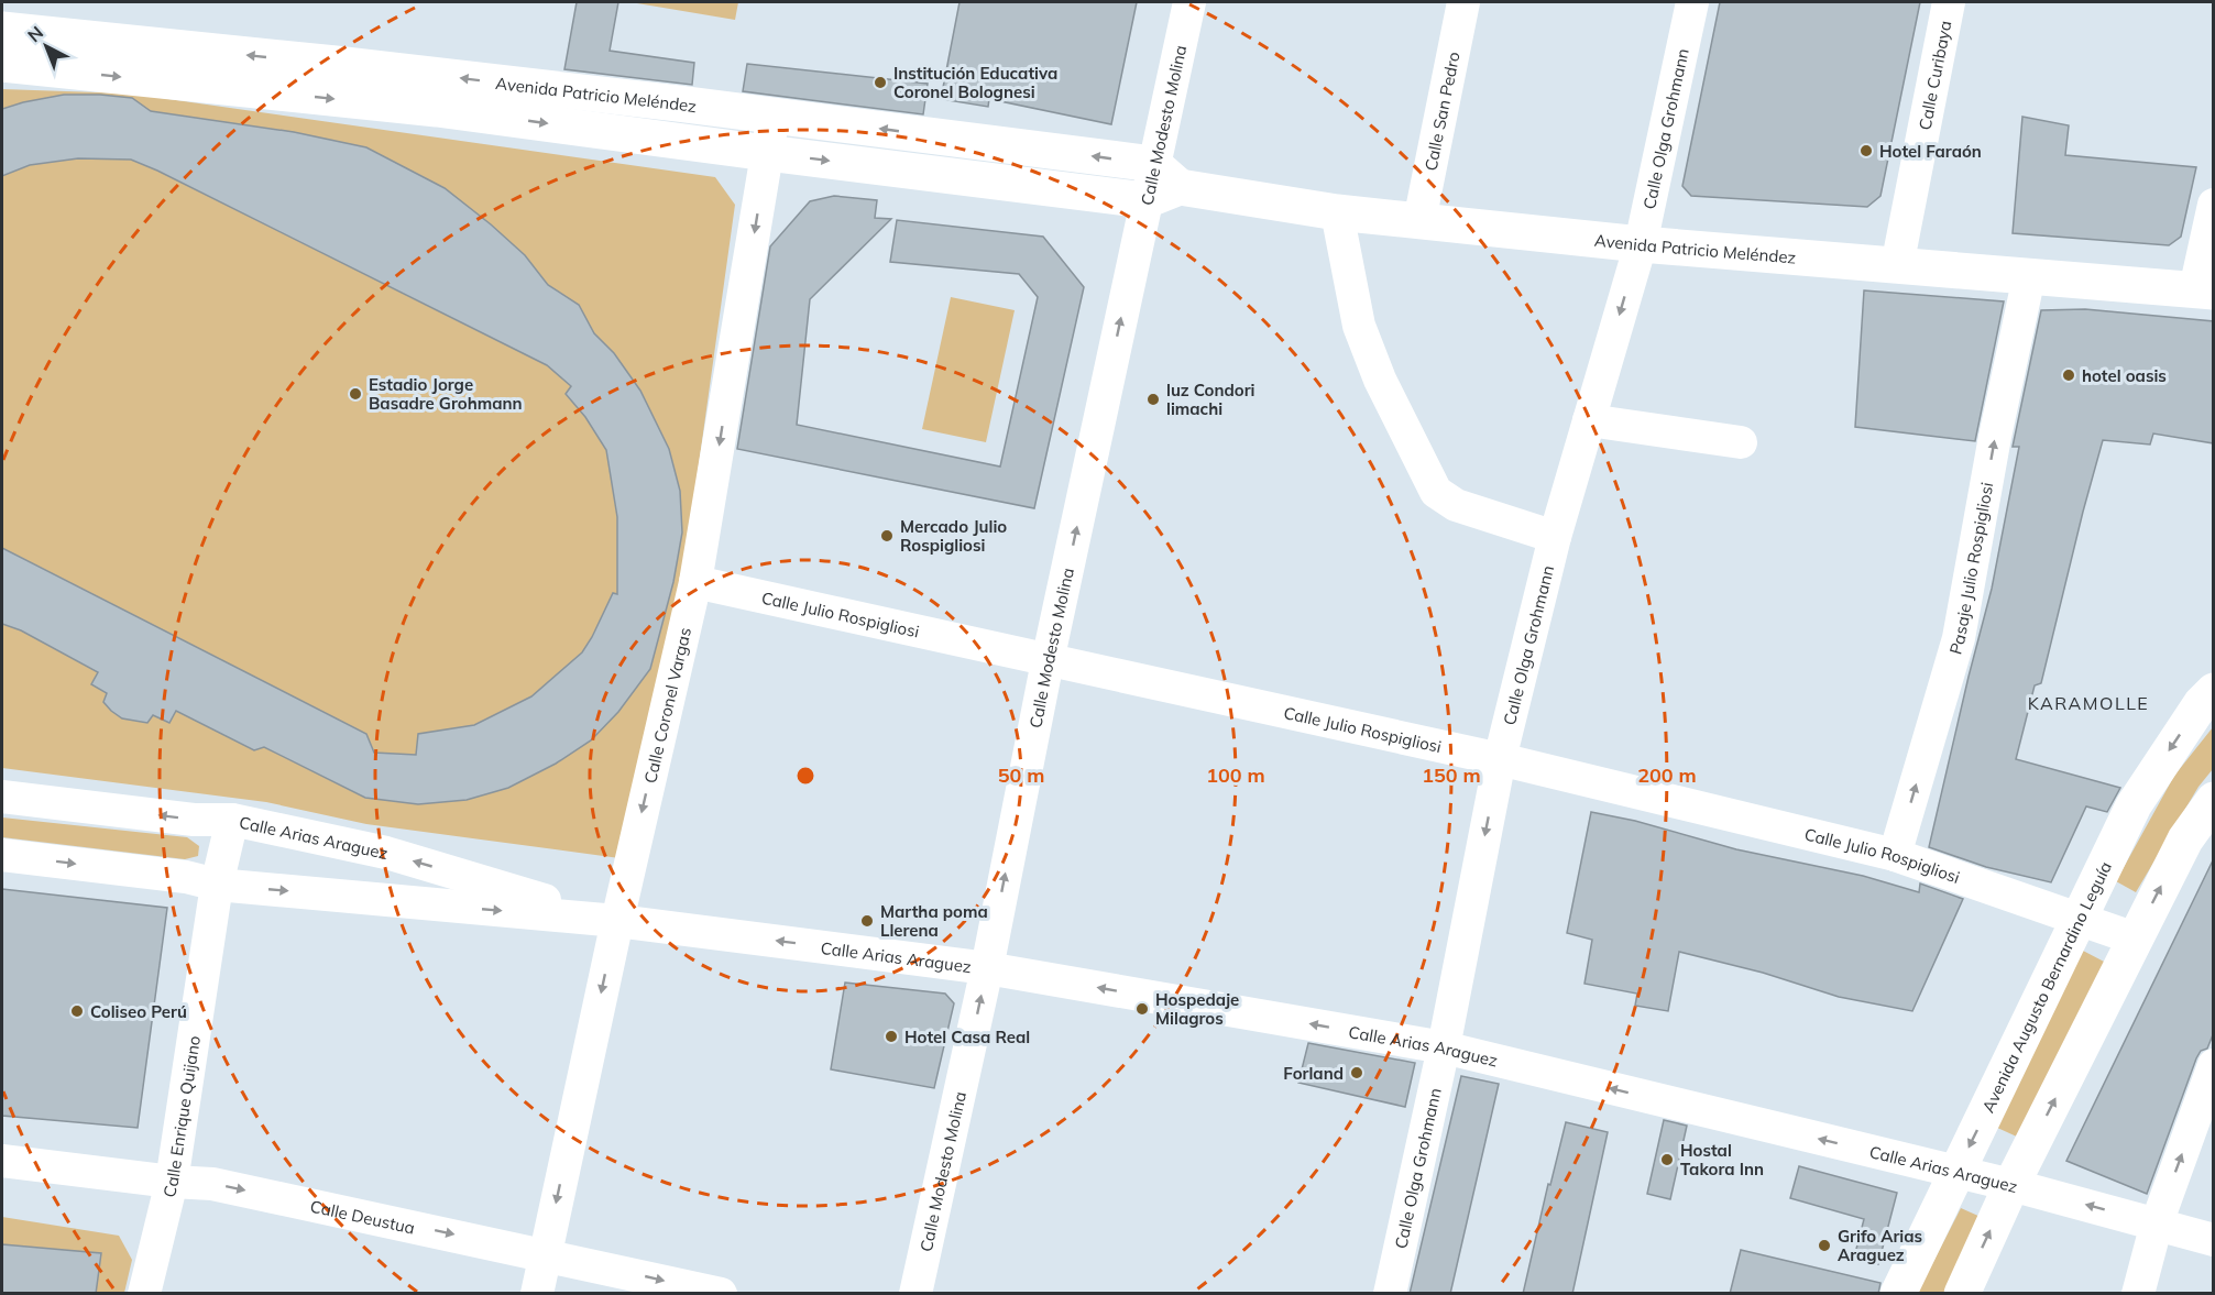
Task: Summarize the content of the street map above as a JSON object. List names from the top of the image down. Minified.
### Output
{"streets":{"street":["Calle Curibaya","Avenida Patricio Meléndez","Calle San Pedro","Calle Modesto Molina","Calle Olga Grohmann","Pasaje Julio Rospigliosi","Calle Julio Rospigliosi","Calle Coronel Vargas","Calle Arias Araguez","Avenida Augusto Bernardino Leguía","Calle Enrique Quijano","Calle Deustua"]},"crossings":[["Calle Curibaya","Avenida Patricio Meléndez"],["Avenida Patricio Meléndez","Calle San Pedro"],["Avenida Patricio Meléndez","Calle Modesto Molina"],["Avenida Patricio Meléndez","Calle Olga Grohmann"],["Avenida Patricio Meléndez","Pasaje Julio Rospigliosi"],["Avenida Patricio Meléndez","Calle Coronel Vargas"],["Calle Modesto Molina","Calle Julio Rospigliosi"],["Calle Modesto Molina","Calle Arias Araguez"],["Calle Olga Grohmann","Calle Julio Rospigliosi"],["Calle Olga Grohmann","Calle Arias Araguez"],["Pasaje Julio Rospigliosi","Calle Julio Rospigliosi"],["Calle Julio Rospigliosi","Calle Coronel Vargas"],["Calle Julio Rospigliosi","Avenida Augusto Bernardino Leguía"],["Calle Coronel Vargas","Calle Arias Araguez"],["Calle Coronel Vargas","Calle Deustua"],["Calle Arias Araguez","Avenida Augusto Bernardino Leguía"],["Calle Arias Araguez","Calle Enrique Quijano"],["Calle Enrique Quijano","Calle Deustua"]],"one_way":["Calle Modesto Molina","Calle Olga Grohmann","Pasaje Julio Rospigliosi","Calle Coronel Vargas","Calle Deustua"],"districts":["KARAMOLLE"],"places":["Institución Educativa Coronel Bolognesi","Hotel Faraón","hotel oasis","Estadio Jorge Basadre Grohmann","luz Condori limachi","Mercado Julio Rospigliosi","Martha poma Llerena","Hospedaje Milagros","Coliseo Perú","Hotel Casa Real","Forland","Hostal Takora Inn","Grifo Arias Araguez"],"north":"top left","rings":["50 m","100 m","150 m","200 m"]}
